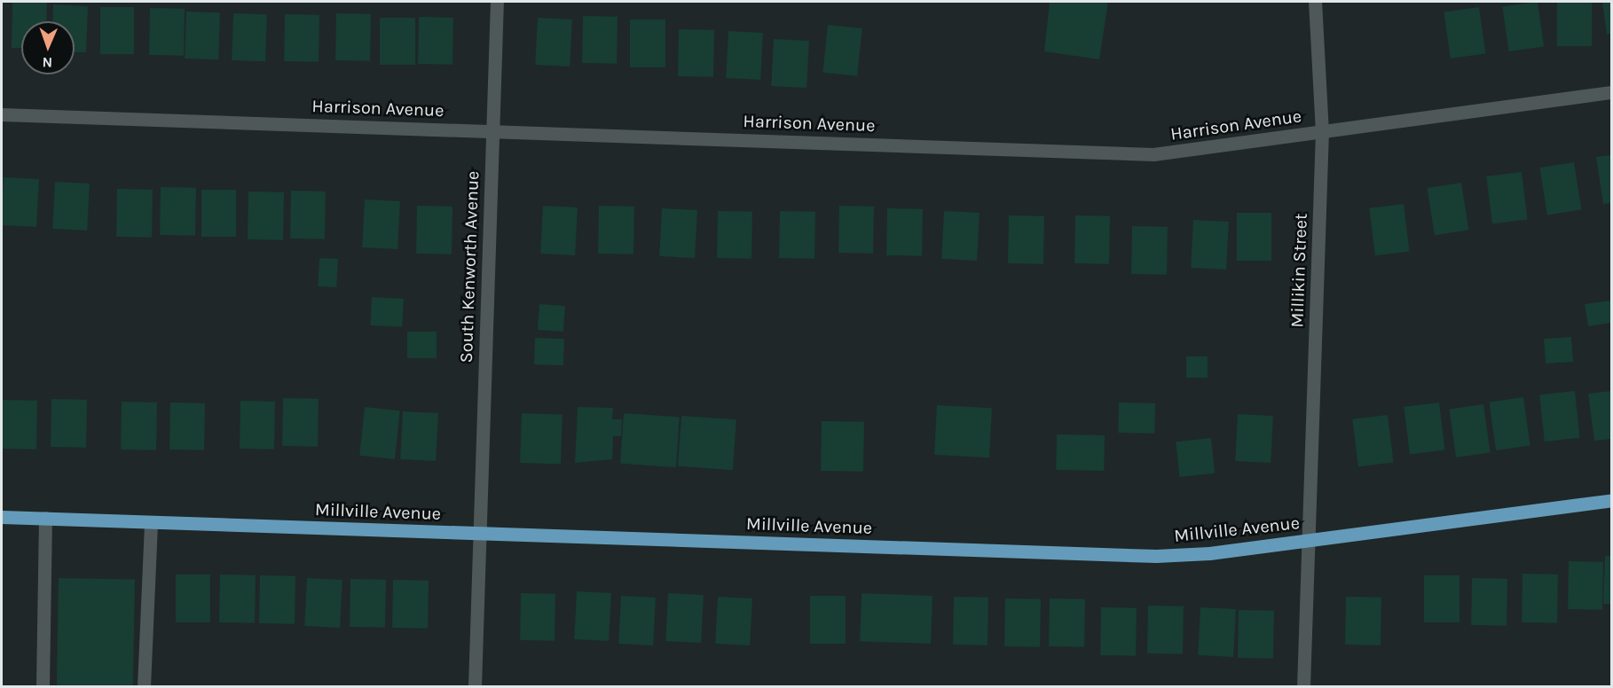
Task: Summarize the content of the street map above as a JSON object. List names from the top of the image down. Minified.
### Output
{"streets":{"main road":["Millville Avenue"],"street":["Harrison Avenue","South Kenworth Avenue","Millikin Street"]},"crossings":[["Harrison Avenue","South Kenworth Avenue"],["Harrison Avenue","Millikin Street"],["South Kenworth Avenue","Millville Avenue"],["Millikin Street","Millville Avenue"]],"north":"bottom"}
